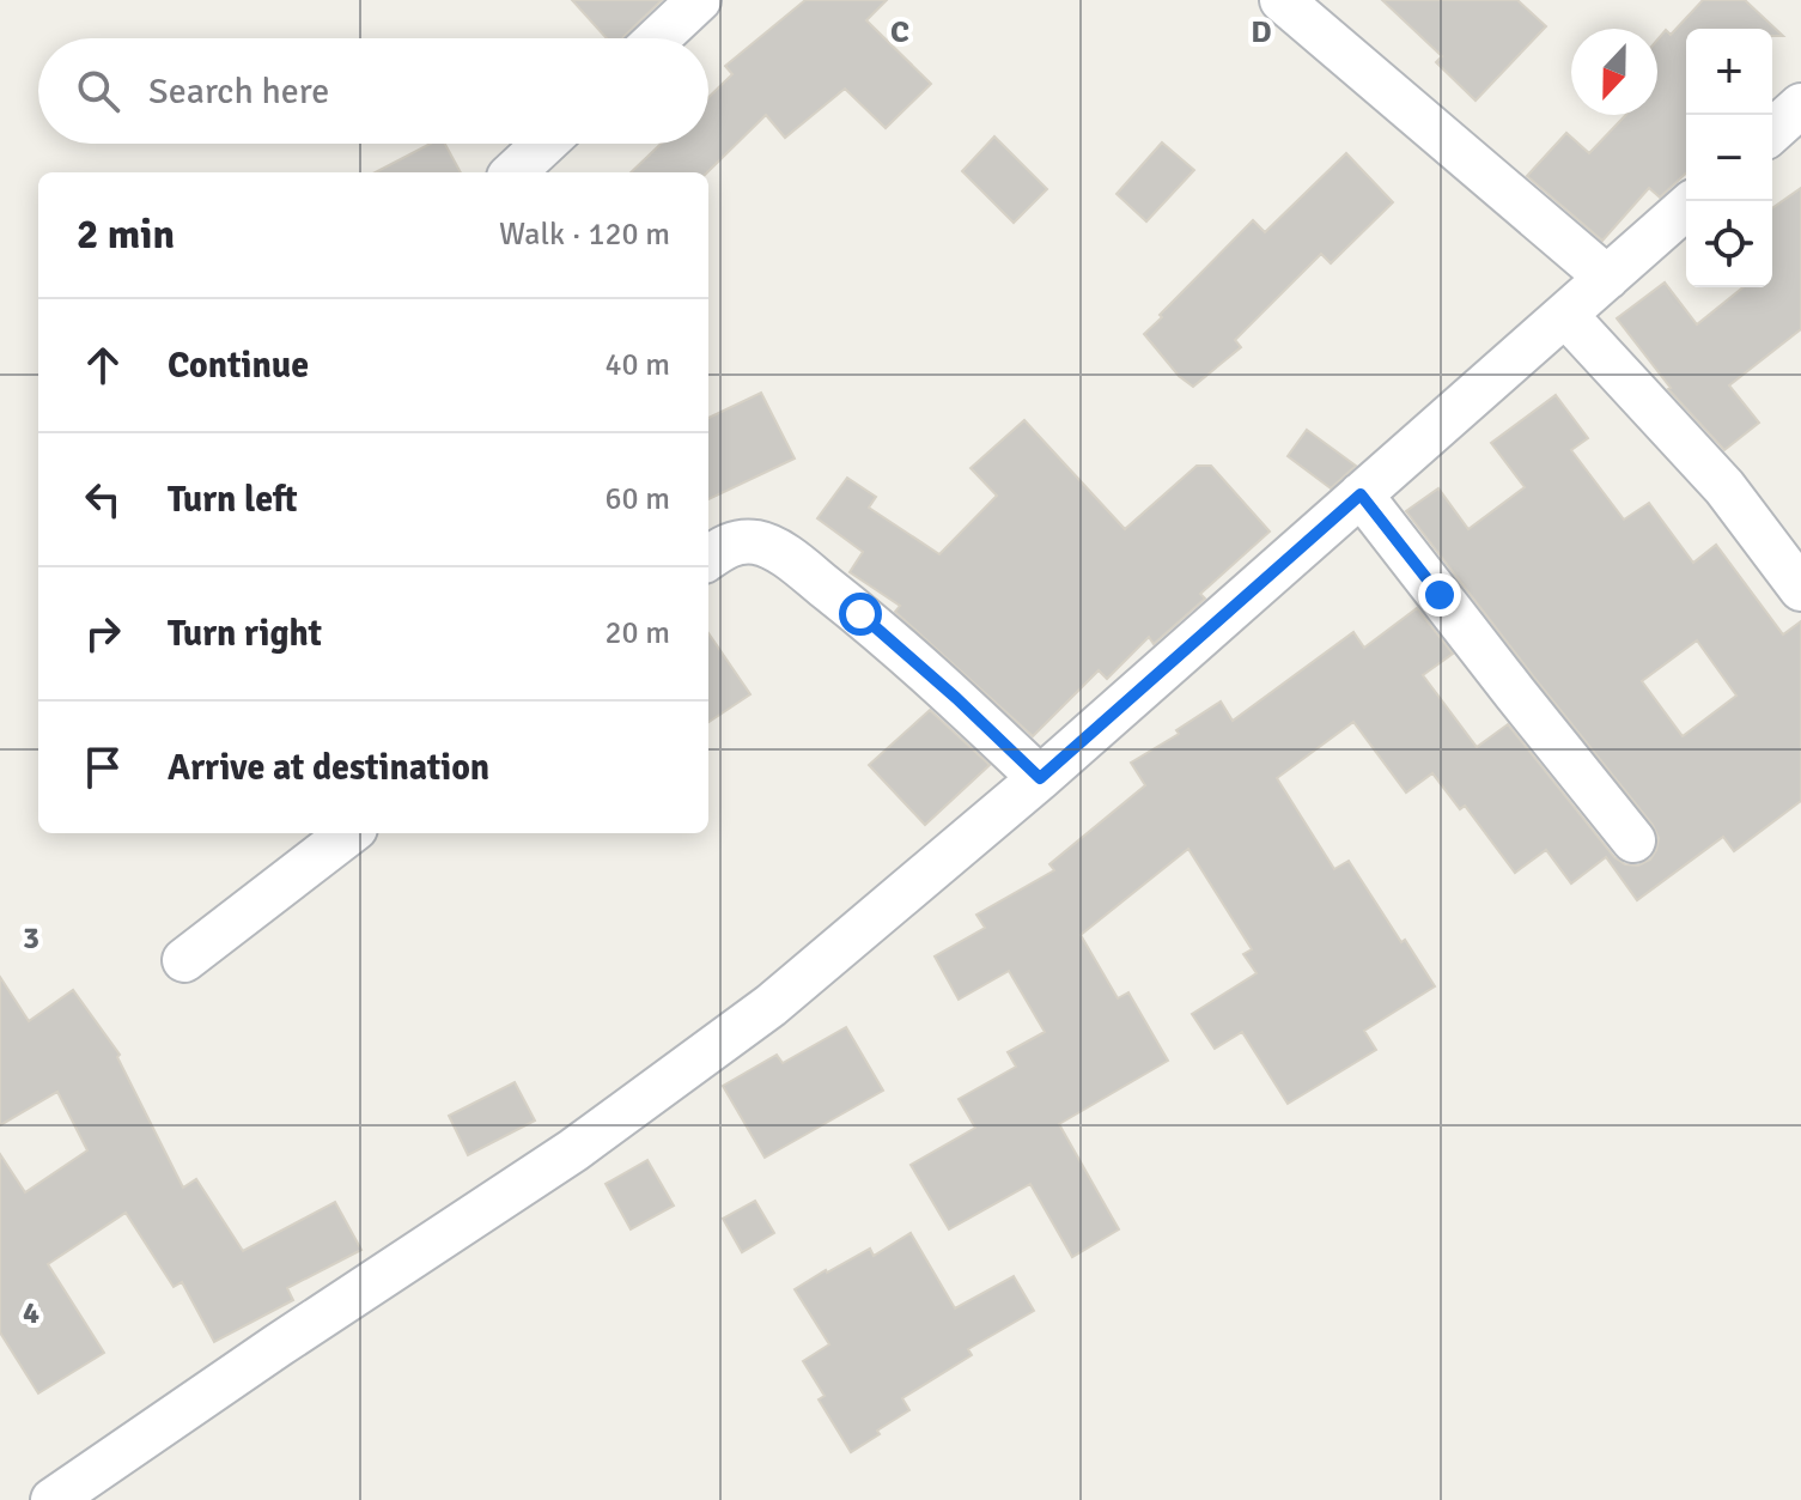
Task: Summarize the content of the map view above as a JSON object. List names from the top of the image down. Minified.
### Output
{"north":"bottom","page":{"map_buttons":["+","−"],"search":"Search here","heading":["2 min","Walk · 120 m"],"list":[["Continue","40 m"],["Turn left","60 m"],["Turn right","20 m"],"Arrive at destination"]},"grid":{"columns":["C","D"],"rows":["3","4"]}}
